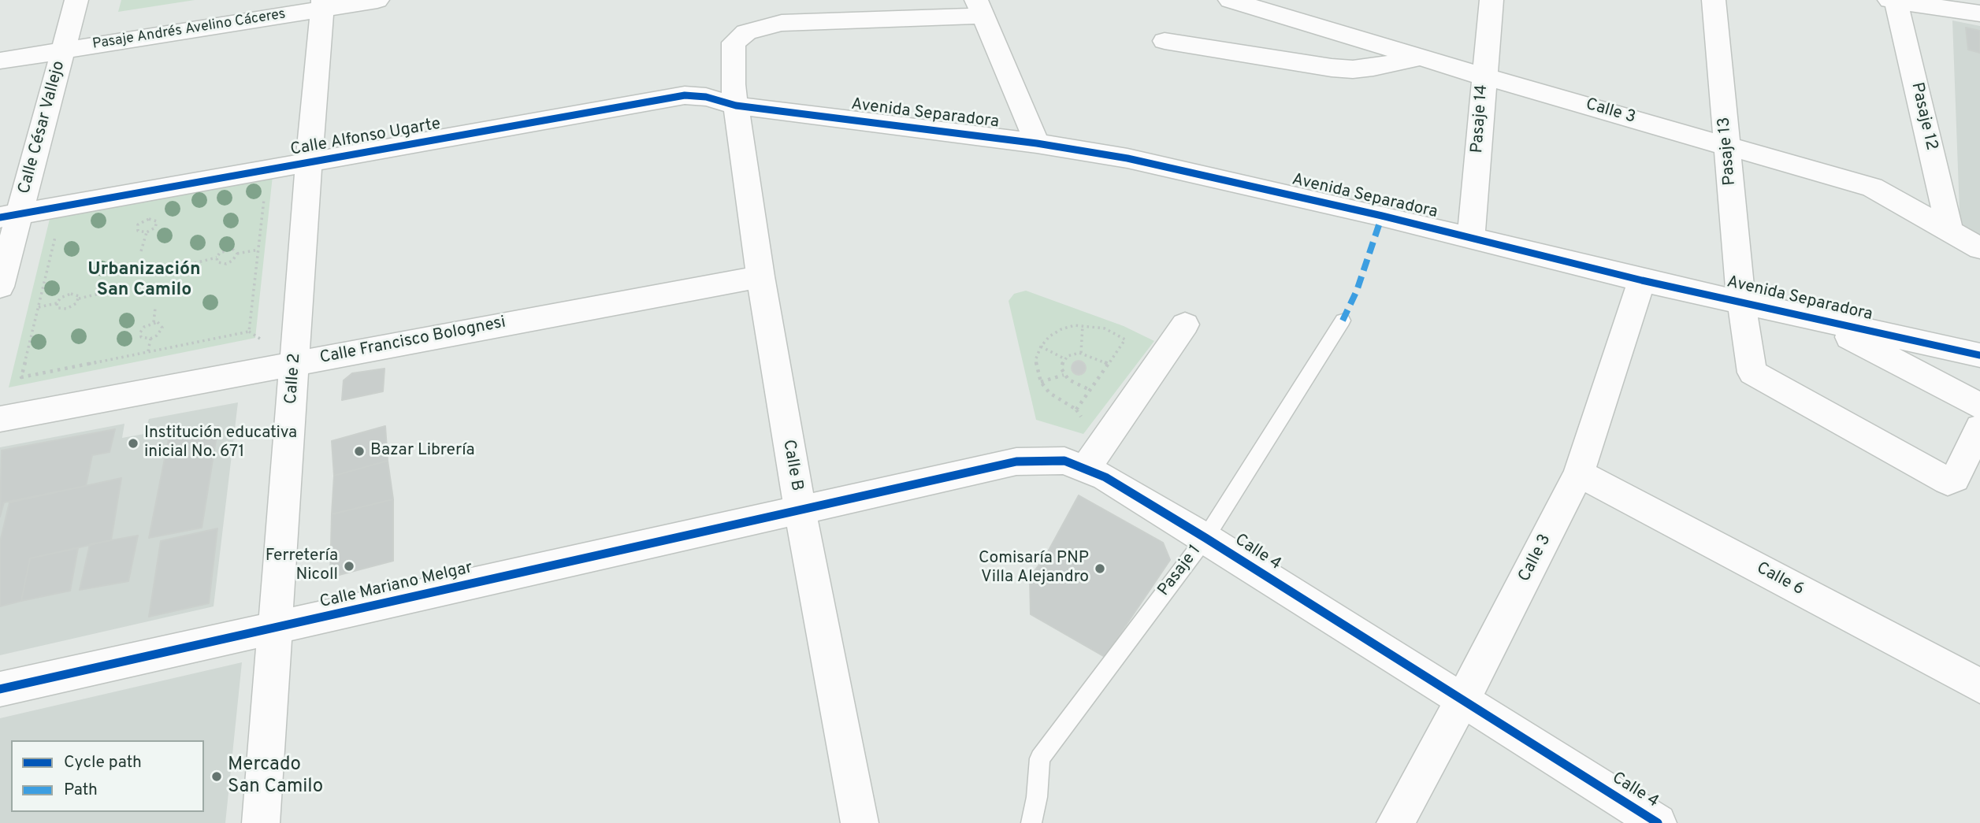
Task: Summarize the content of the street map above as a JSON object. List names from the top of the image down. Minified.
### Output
{"streets":{"street":["Pasaje Andrés Avelino Cáceres","Calle 3","Avenida Separadora","Pasaje 12","Pasaje 14","Calle César Vallejo","Calle Alfonso Ugarte","Pasaje 13","Calle Francisco Bolognesi","Calle 2","Calle B","Calle 4","Calle 6","Calle Mariano Melgar"],"lane":["Pasaje 1"]},"crossings":[["Pasaje Andrés Avelino Cáceres","Calle César Vallejo"],["Pasaje Andrés Avelino Cáceres","Calle 2"],["Calle 3","Avenida Separadora"],["Calle 3","Pasaje 12"],["Calle 3","Pasaje 14"],["Calle 3","Pasaje 13"],["Calle 3","Calle 4"],["Calle 3","Calle 6"],["Avenida Separadora","Pasaje 14"],["Avenida Separadora","Calle Alfonso Ugarte"],["Avenida Separadora","Pasaje 13"],["Avenida Separadora","Calle B"],["Calle César Vallejo","Calle Alfonso Ugarte"],["Calle Alfonso Ugarte","Calle 2"],["Calle Alfonso Ugarte","Calle B"],["Calle Francisco Bolognesi","Calle 2"],["Calle Francisco Bolognesi","Calle B"],["Calle 2","Calle Mariano Melgar"],["Calle B","Calle 4"],["Calle B","Calle Mariano Melgar"],["Calle 4","Pasaje 1"],["Calle 4","Calle Mariano Melgar"]],"districts":["Urbanización San Camilo"],"places":["Institución educativa inicial No. 671","Bazar Librería","Ferretería Nicoll","Comisaría PNP Villa Alejandro","Mercado San Camilo"],"legend":["Cycle path","Path"]}
